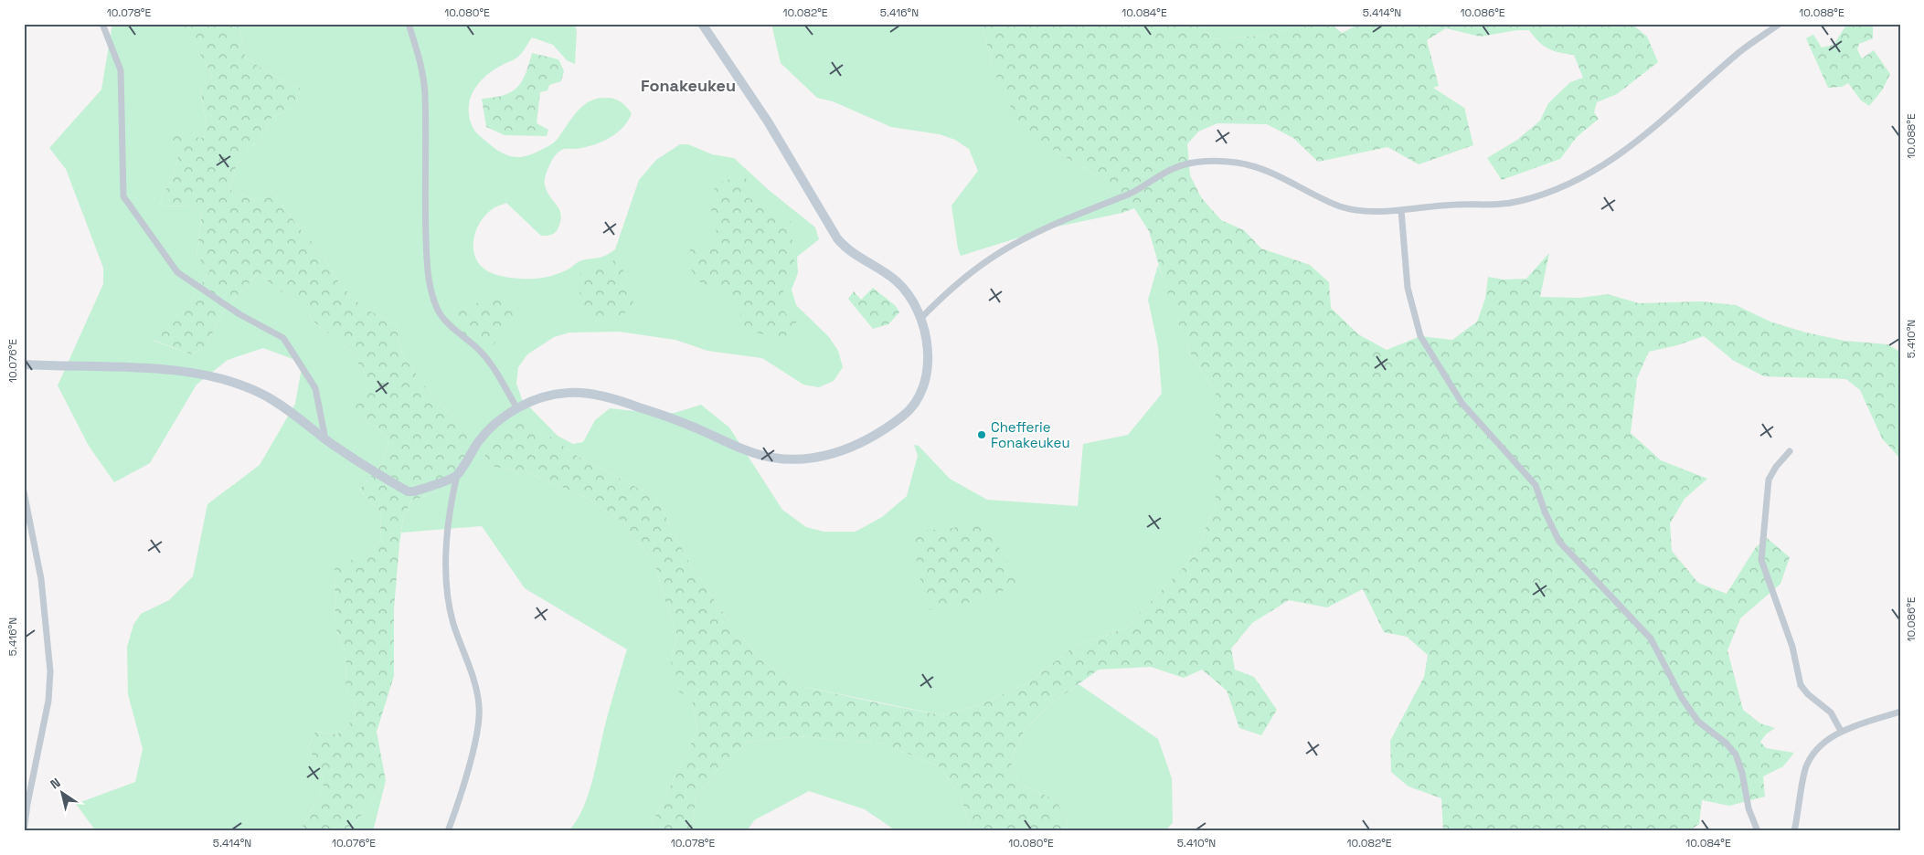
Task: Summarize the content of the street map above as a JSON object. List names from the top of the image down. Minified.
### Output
{"districts":["Fonakeukeu"],"places":["Chefferie Fonakeukeu"],"north":"top left","coordinates":["10.078°E","10.080°E","10.082°E","5.416°N","10.084°E","5.414°N","10.086°E","10.088°E","5.410°N","10.076°E"]}
